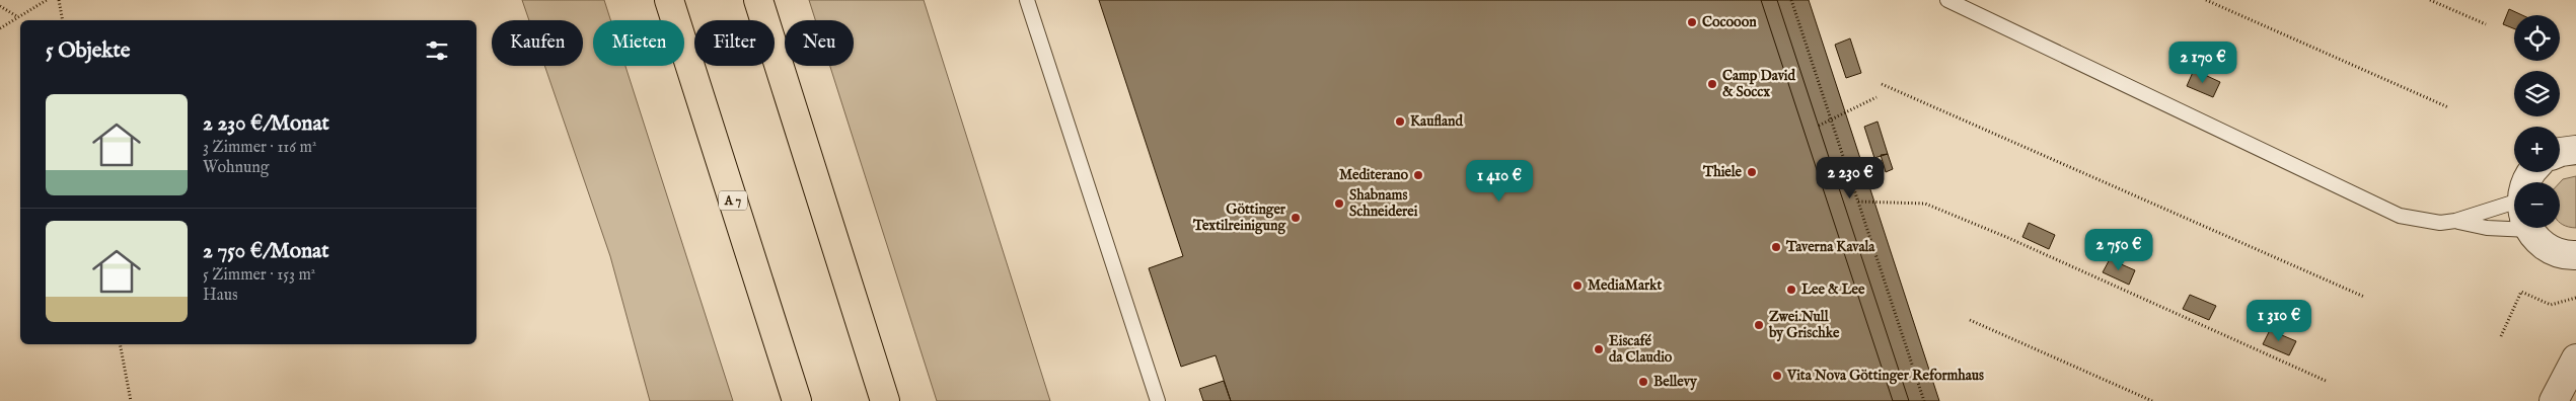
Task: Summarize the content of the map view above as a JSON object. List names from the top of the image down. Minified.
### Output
{"streets":{"highway":["A 7"]},"places":["Cocooon","Camp David & Soccx","Kaufland","Thiele","Mediterano","Shabnams Schneiderei","Göttinger Textilreinigung","Taverna Kavala","MediaMarkt","Lee & Lee","Zwei.Null by Grischke","Eiscafé da Claudio","Vita Nova Göttinger Reformhaus","Bellevy"],"page":{"map_buttons":["+","−"],"chip":["Kaufen","Mieten","Filter","Neu"],"heading":"5 Objekte","price":["2 170 €","2 230 €","1 410 €","2 750 €","1 310 €"],"list":[{"name":"2 230 €/Monat","note":"3 Zimmer · 116 m² · Wohnung"},{"name":"2 750 €/Monat","note":"5 Zimmer · 153 m² · Haus"}]}}
